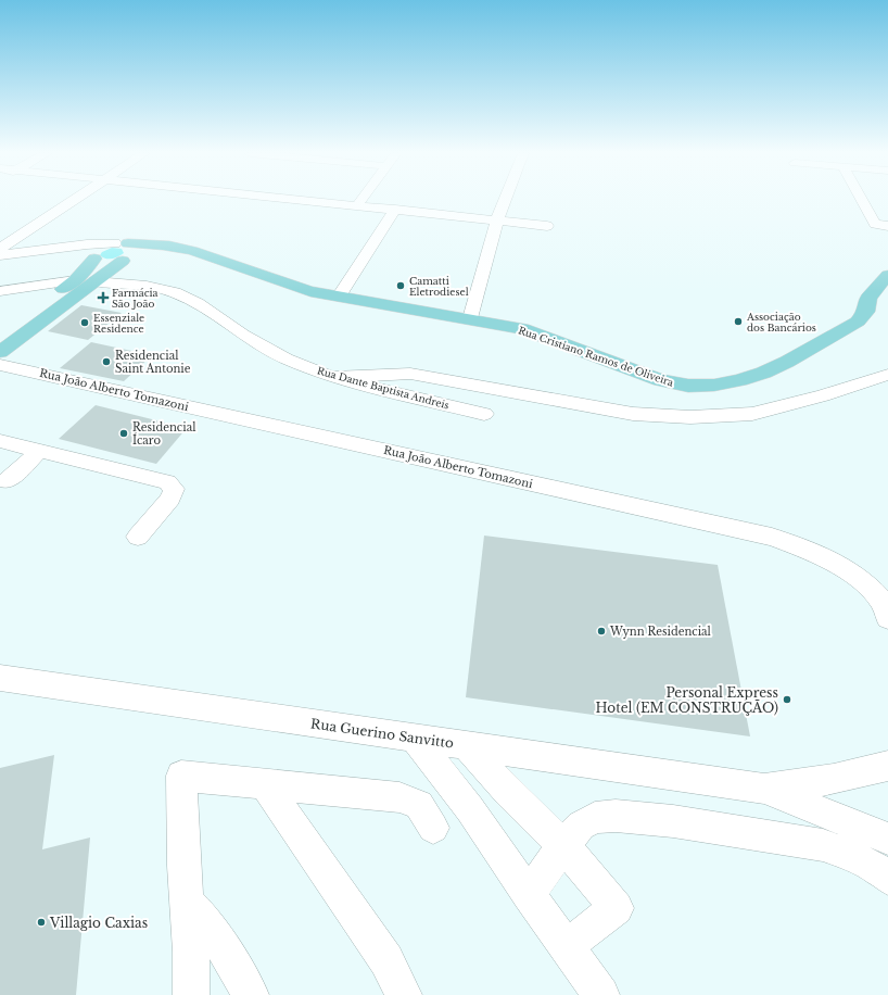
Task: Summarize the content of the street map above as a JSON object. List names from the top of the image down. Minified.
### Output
{"streets":{"main road":["Rua Cristiano Ramos de Oliveira"],"street":["Rua Dante Baptista Andreis","Rua João Alberto Tomazoni","Rua Guerino Sanvitto"]},"places":{"other":["Camatti Eletrodiesel","Associação dos Bancários","Essenziale Residence","Residencial Saint Antonie","Residencial Ícaro","Wynn Residencial","Personal Express Hotel (EM CONSTRUÇÃO)","Villagio Caxias"],"health":["Farmácia São João"]}}
